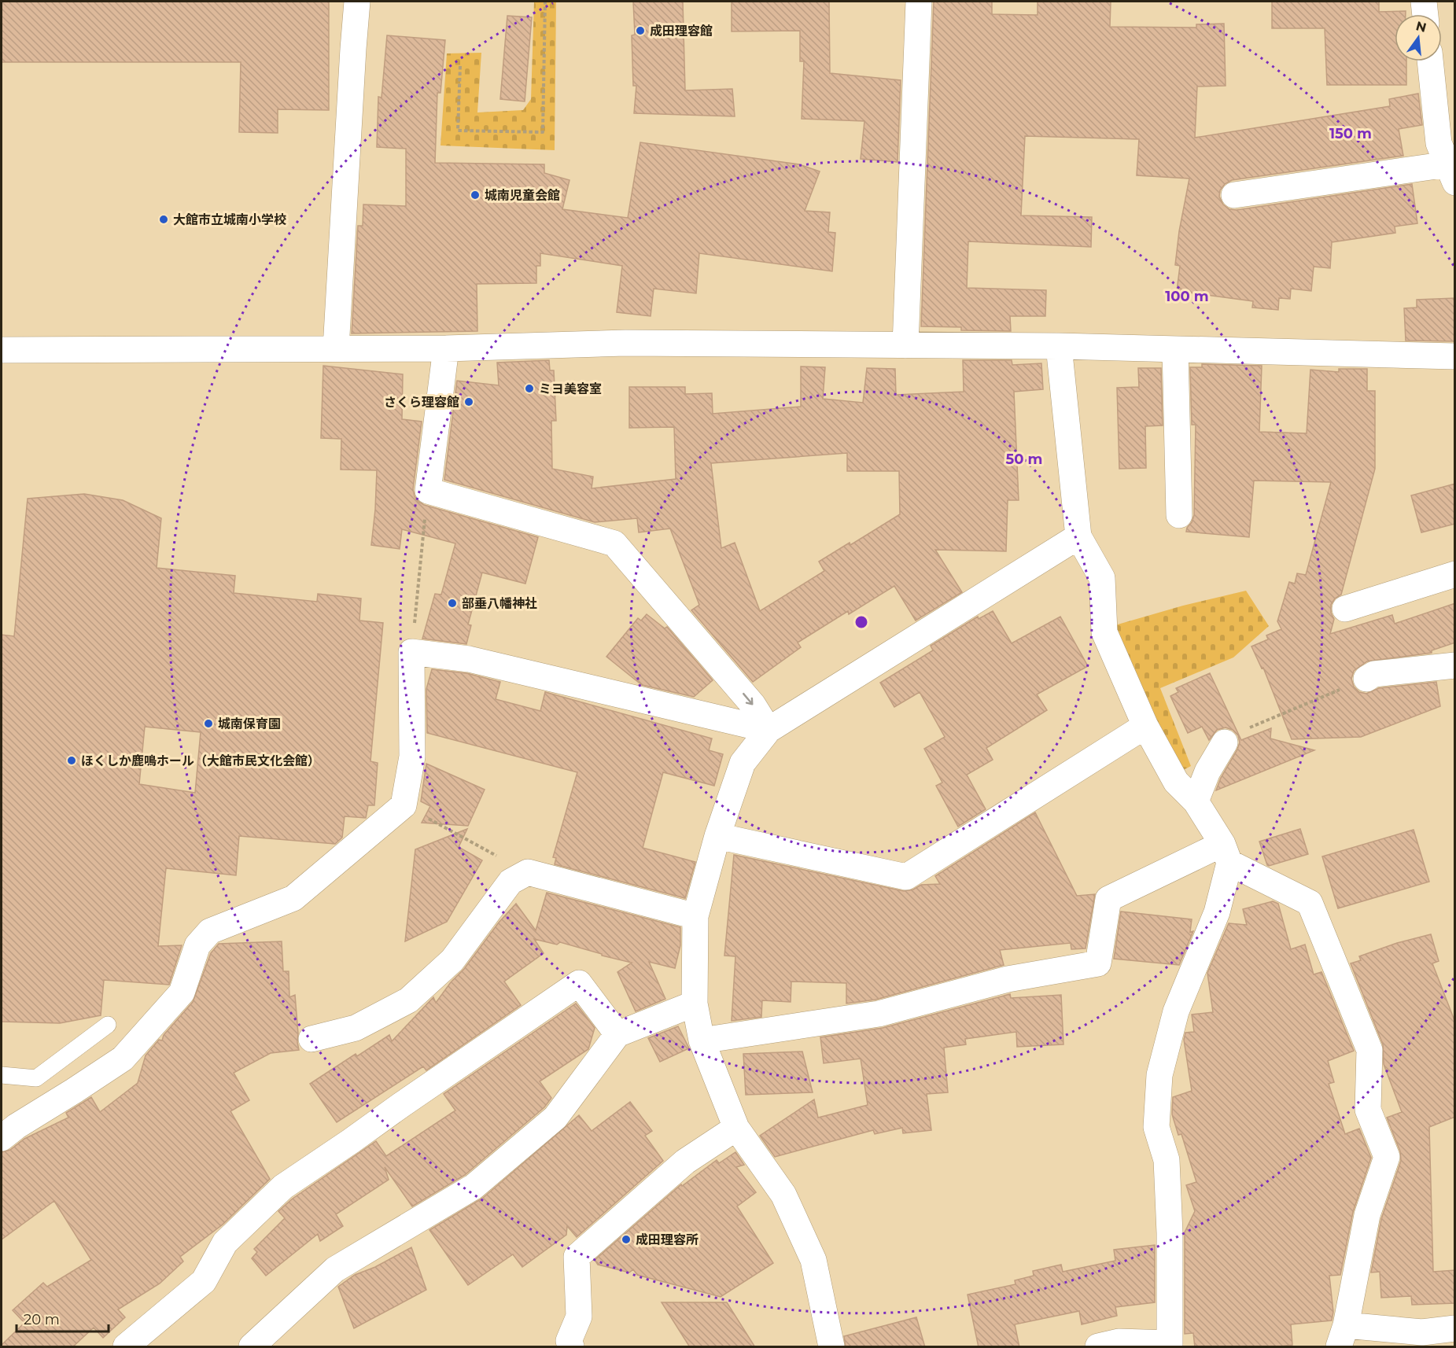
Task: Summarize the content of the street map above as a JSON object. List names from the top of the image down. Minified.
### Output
{"places":["成田理容館","城南児童会館","大館市立城南小学校","ミヨ美容室","さくら理容館","部垂八幡神社","城南保育園","ほくしか鹿鳴ホール（大館市民文化会館）","成田理容所"],"scale_bar":"20 m","north":"top","rings":["150 m","100 m","50 m"]}
